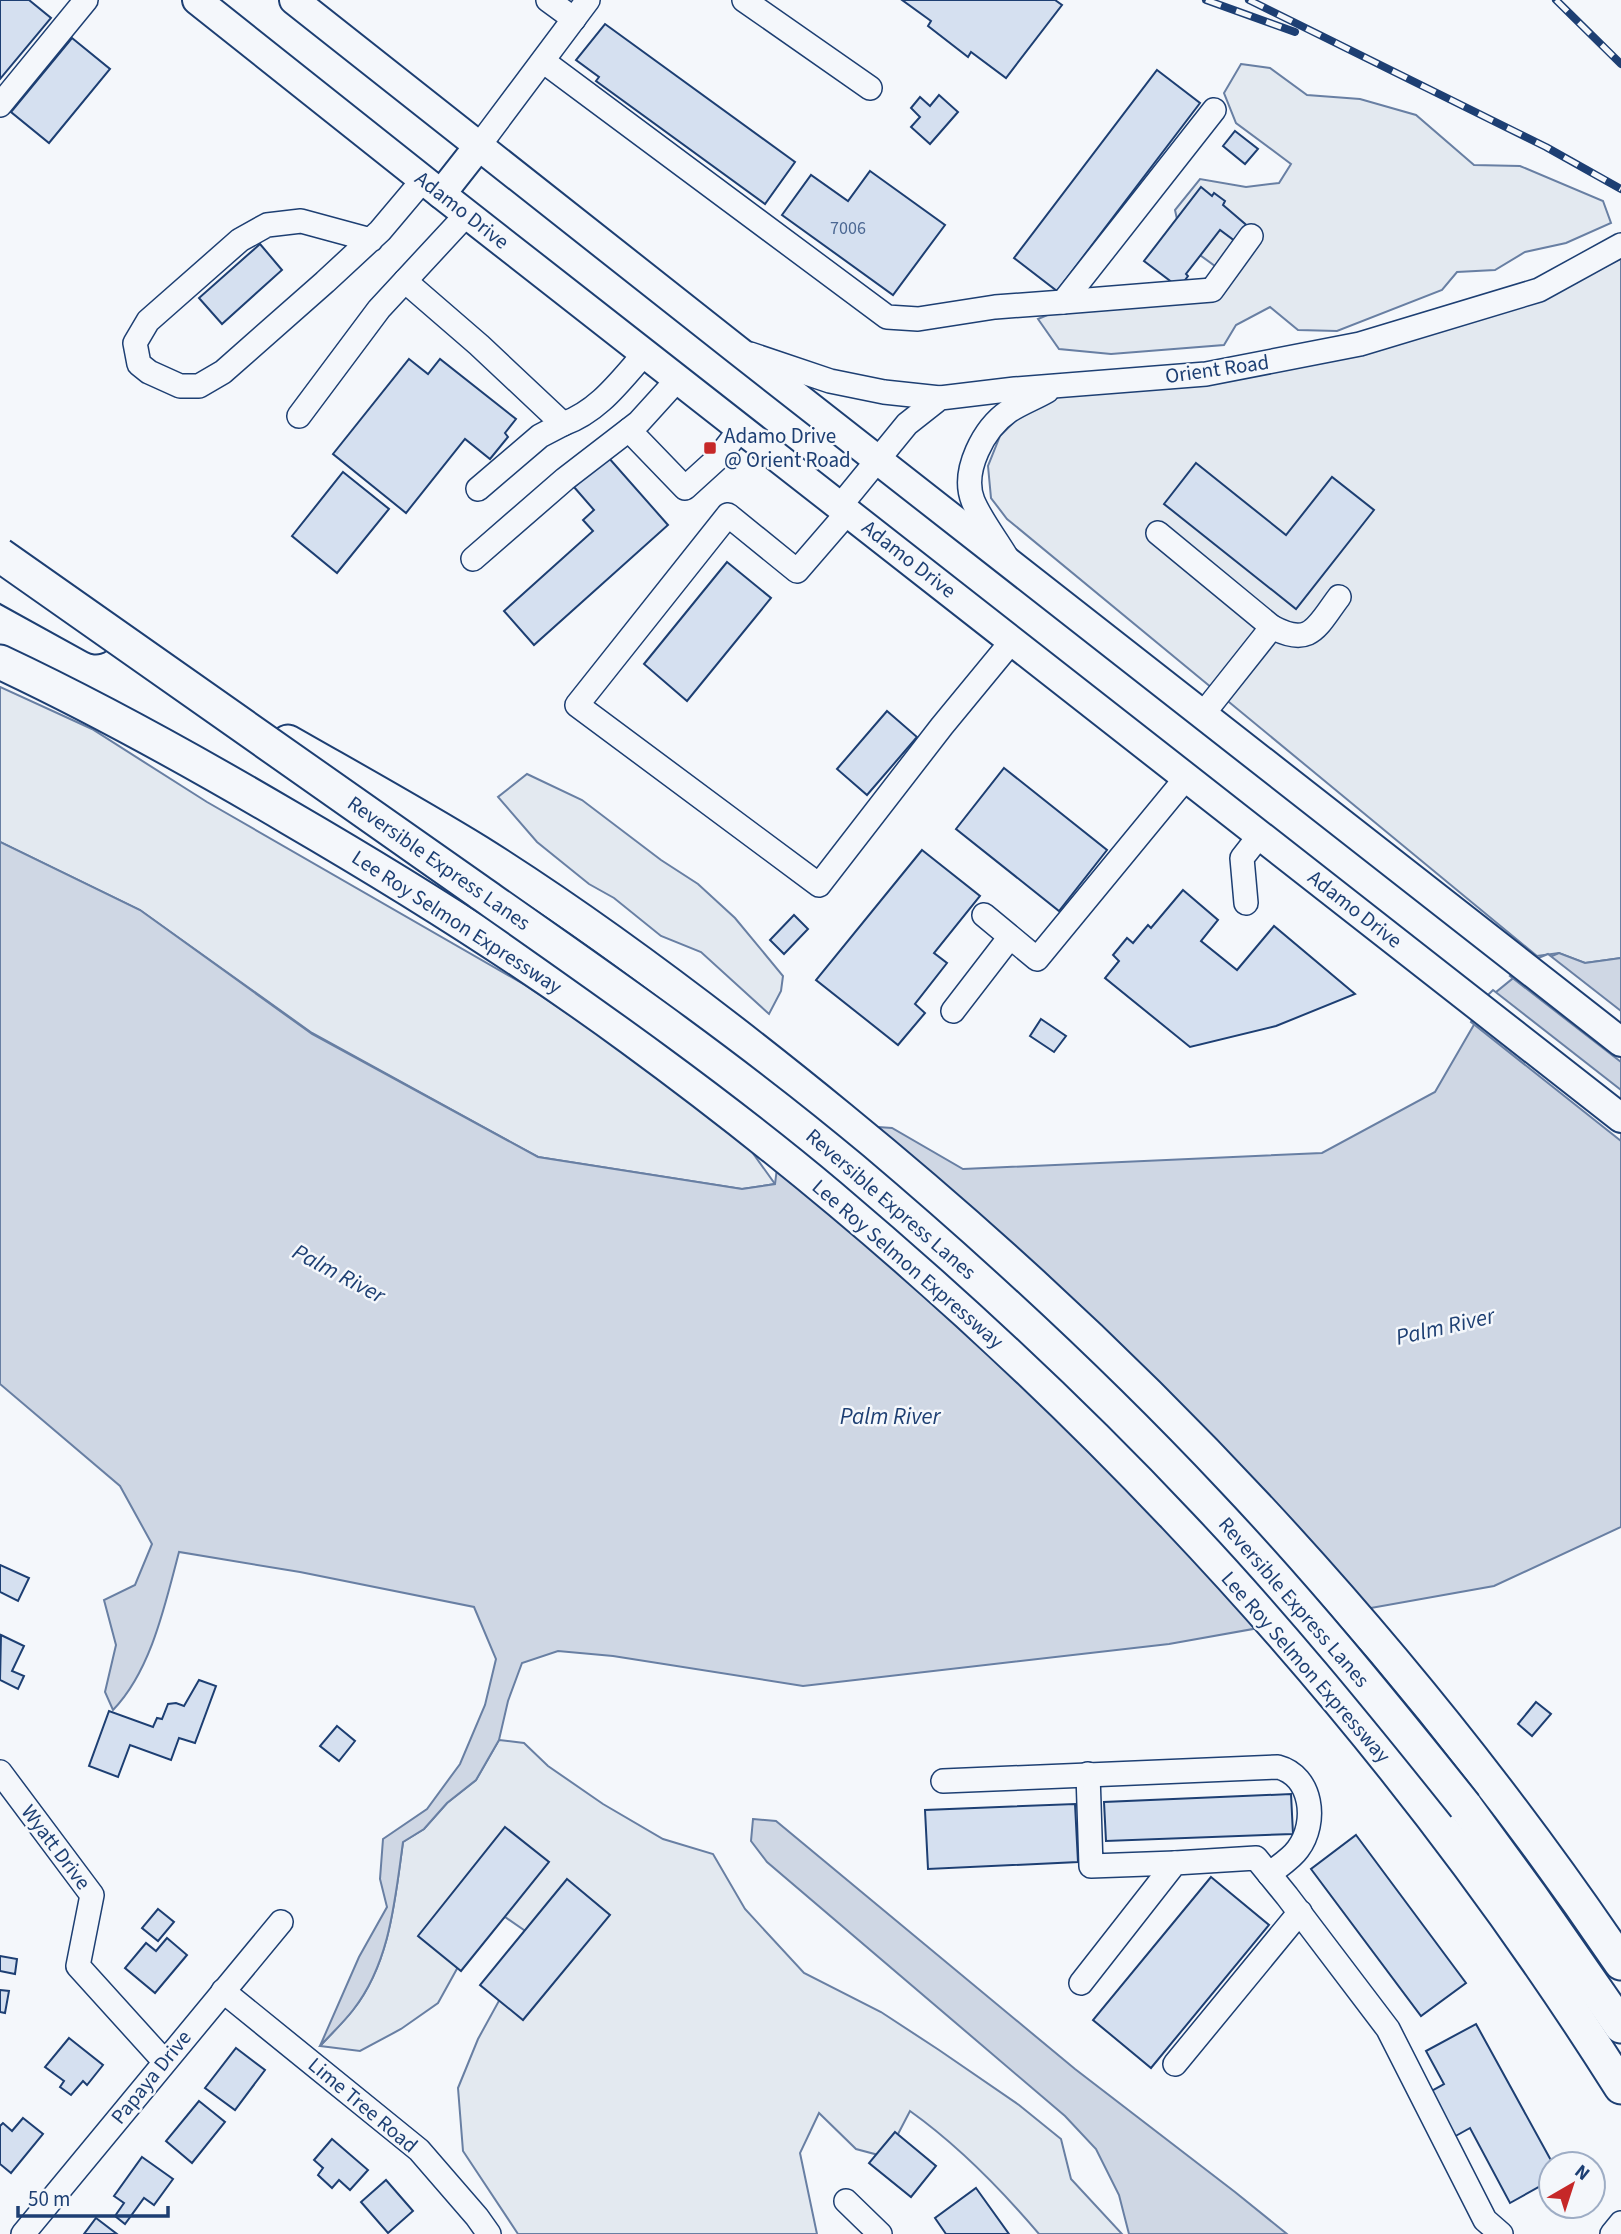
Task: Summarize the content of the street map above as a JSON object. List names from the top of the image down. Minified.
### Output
{"streets":{"highway":["Reversible Express Lanes","Lee Roy Selmon Expressway"],"main road":["Adamo Drive"],"street":["Orient Road","Wyatt Drive","Papaya Drive","Lime Tree Road"]},"crossings":[["Wyatt Drive","Papaya Drive"],["Papaya Drive","Lime Tree Road"]],"water":["Palm River"],"places":{"transit":["Adamo Drive @ Orient Road"]},"house_numbers":["7006"],"scale_bar":"50 m","north":"top right"}
